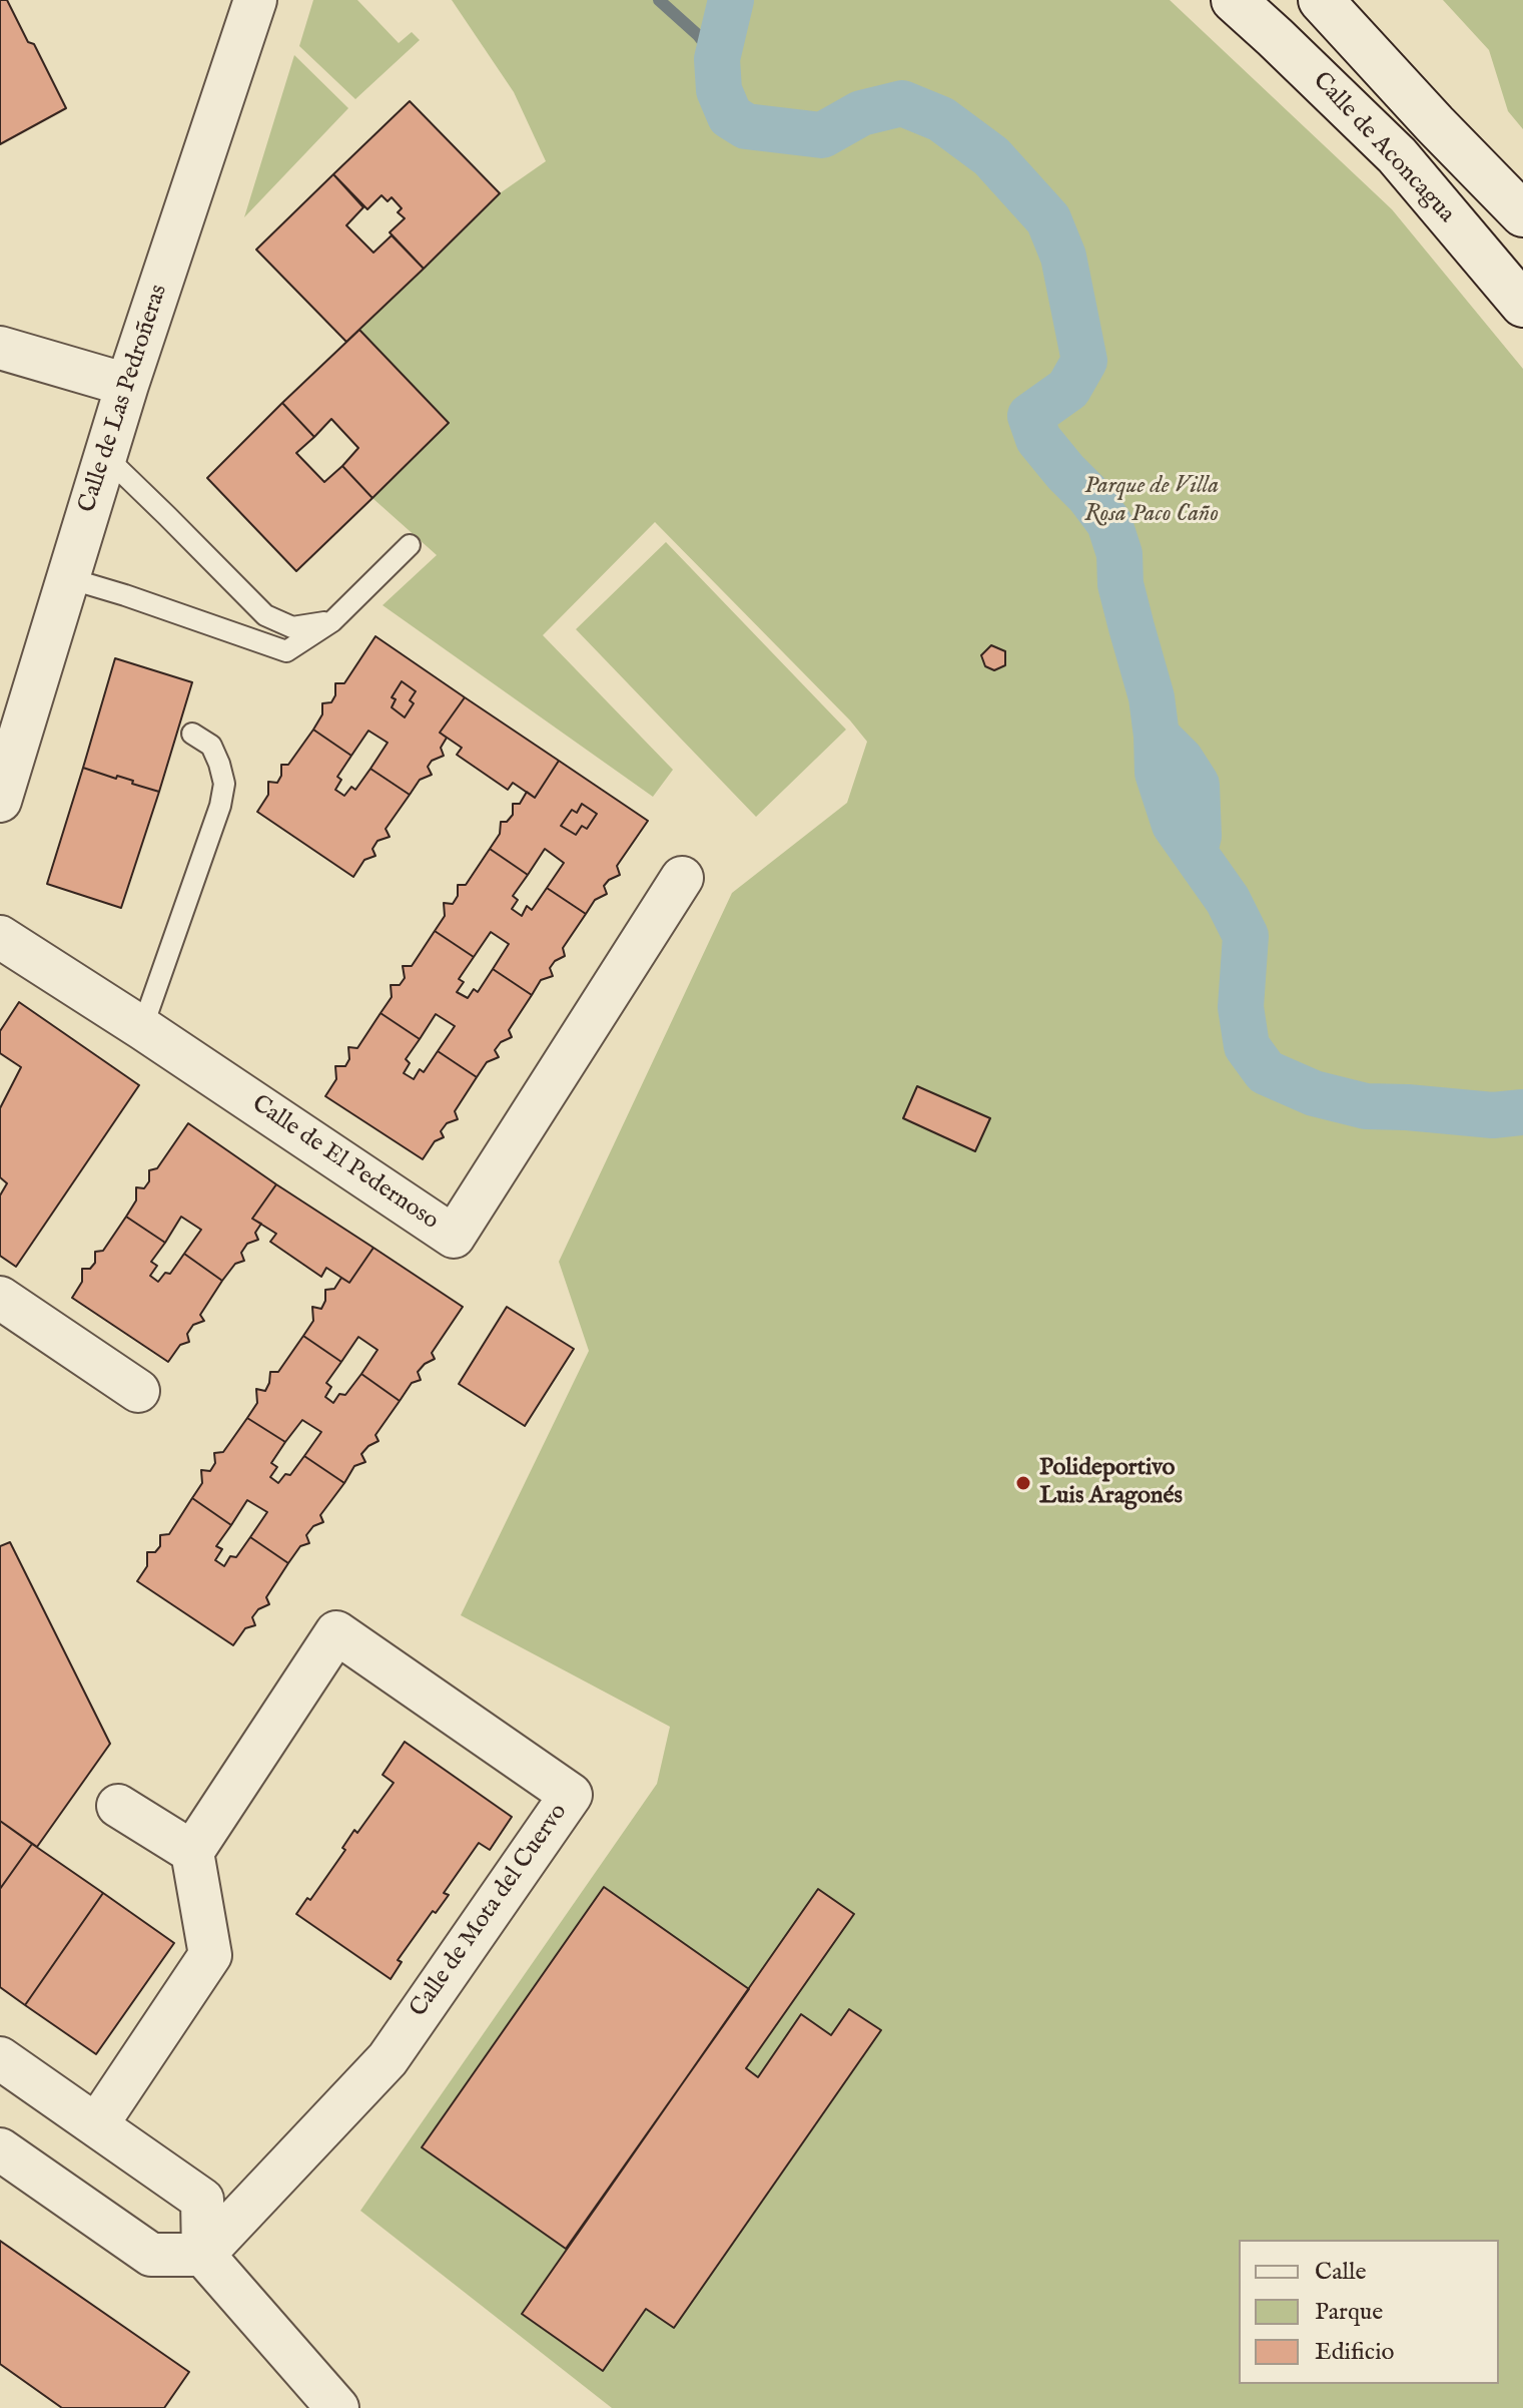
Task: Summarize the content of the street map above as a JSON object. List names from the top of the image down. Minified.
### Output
{"streets":{"main road":["Calle de Aconcagua"],"street":["Calle de Las Pedroñeras","Calle de El Pedernoso","Calle de Mota del Cuervo"]},"parks":["Parque de Villa Rosa Paco Caño"],"places":["Polideportivo Luis Aragonés"],"legend":["Calle","Parque","Edificio"]}
